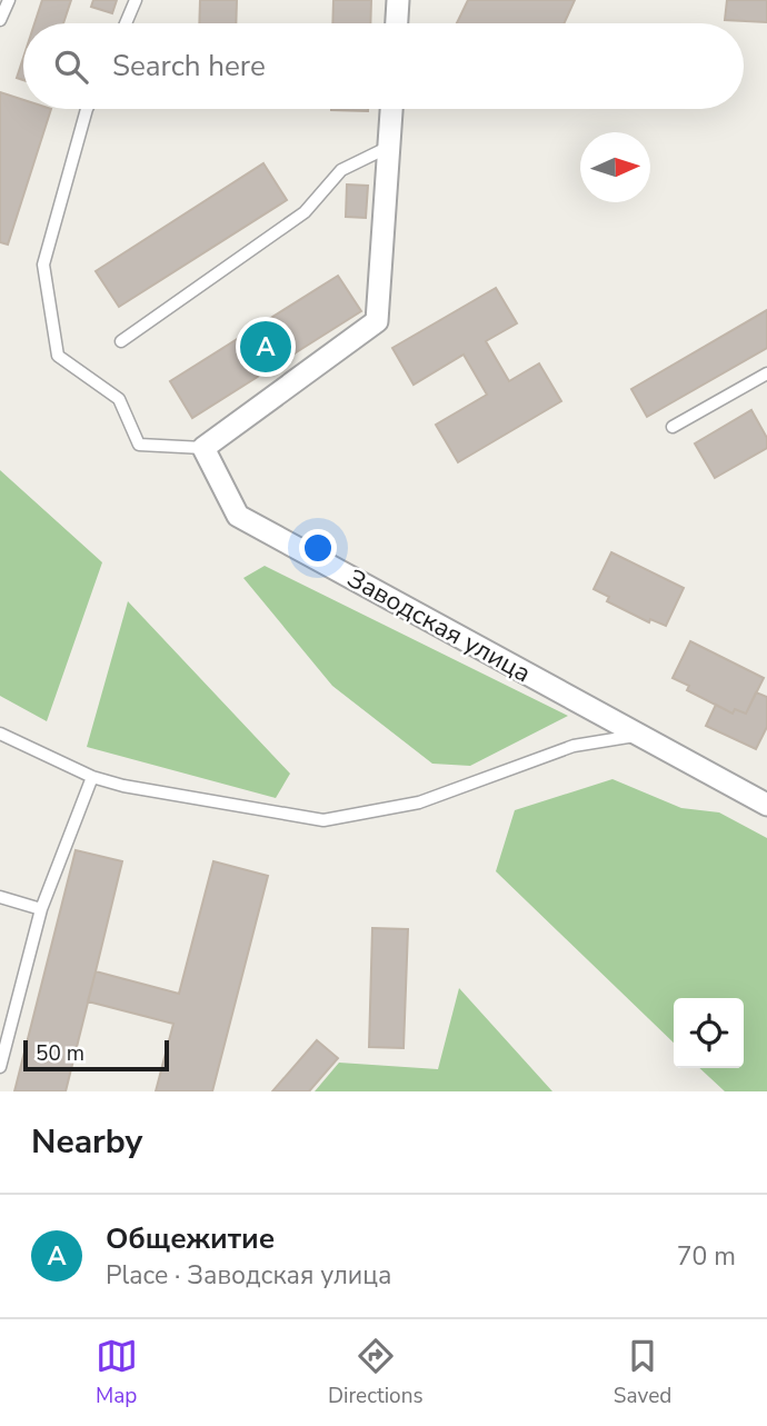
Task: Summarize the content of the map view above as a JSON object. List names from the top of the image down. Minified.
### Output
{"streets":{"street":["Заводская улица"]},"scale_bar":"50 m","north":"right","page":{"search":"Search here","pins":"A","scale":"50 m","heading":"Nearby","list":[{"mark":"A","name":"Общежитие","note":"Place · Заводская улица","value":"70 m"}],"nav":["Map","Directions","Saved"]}}
